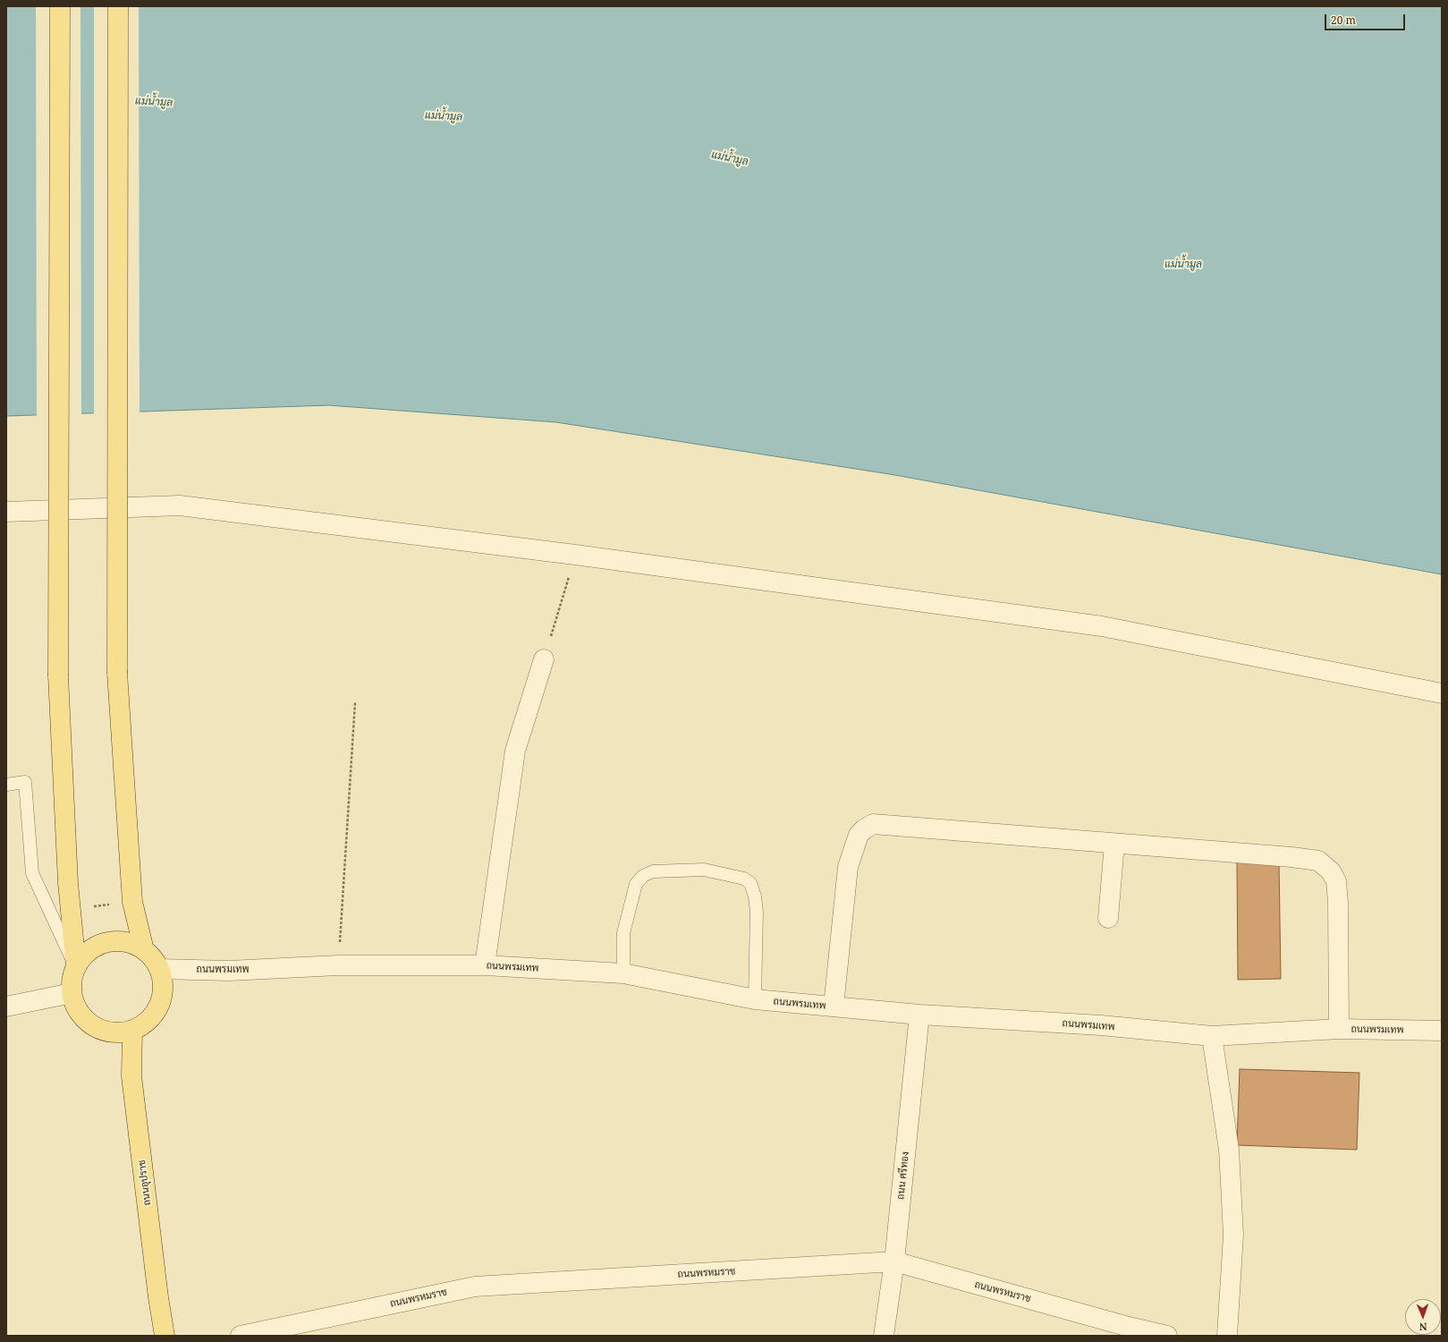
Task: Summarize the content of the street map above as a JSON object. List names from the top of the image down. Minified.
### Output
{"streets":{"main road":["ถนนอุปราช"],"street":["ถนนพรมเทพ","ถนน ศรีทอง","ถนนพรหมราช"]},"crossings":[["ถนนพรมเทพ","ถนน ศรีทอง"],["ถนนพรมเทพ","ถนนอุปราช"],["ถนน ศรีทอง","ถนนพรหมราช"]],"water":["แม่น้ำมูล"],"scale_bar":"20 m","north":"bottom"}
